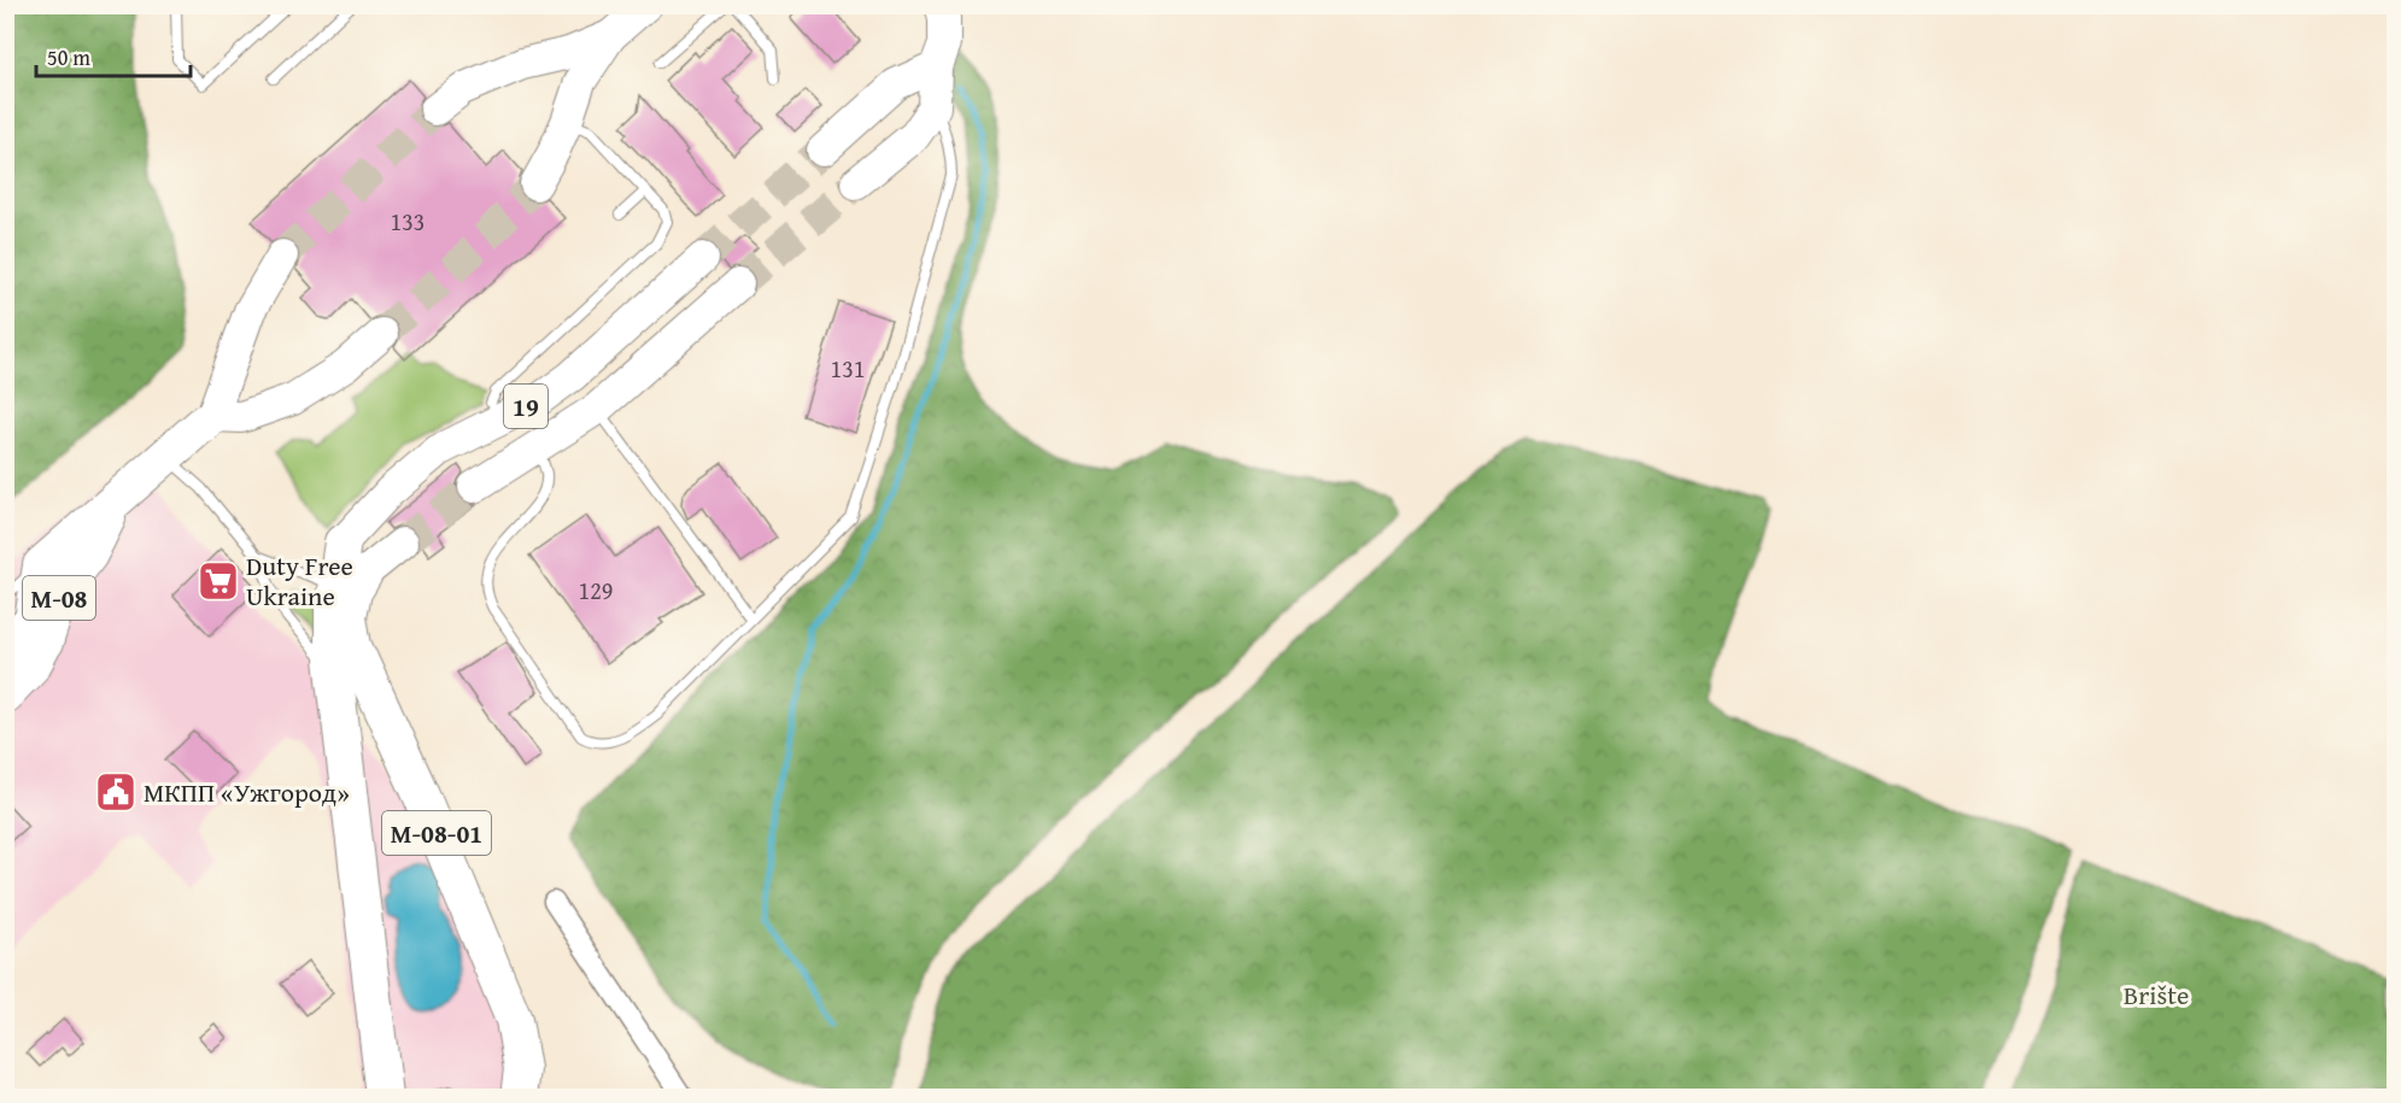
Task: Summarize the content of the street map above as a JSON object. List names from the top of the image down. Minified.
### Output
{"streets":{"highway":["М-08","М-08-01"],"main road":["19"]},"crossings":[["19","М-08-01"]],"parks":["Brište"],"places":{"supermarket":["Duty Free Ukraine"],"public building":["МКПП «Ужгород»"]},"house_numbers":["133","131","129"],"scale_bar":"50 m"}
